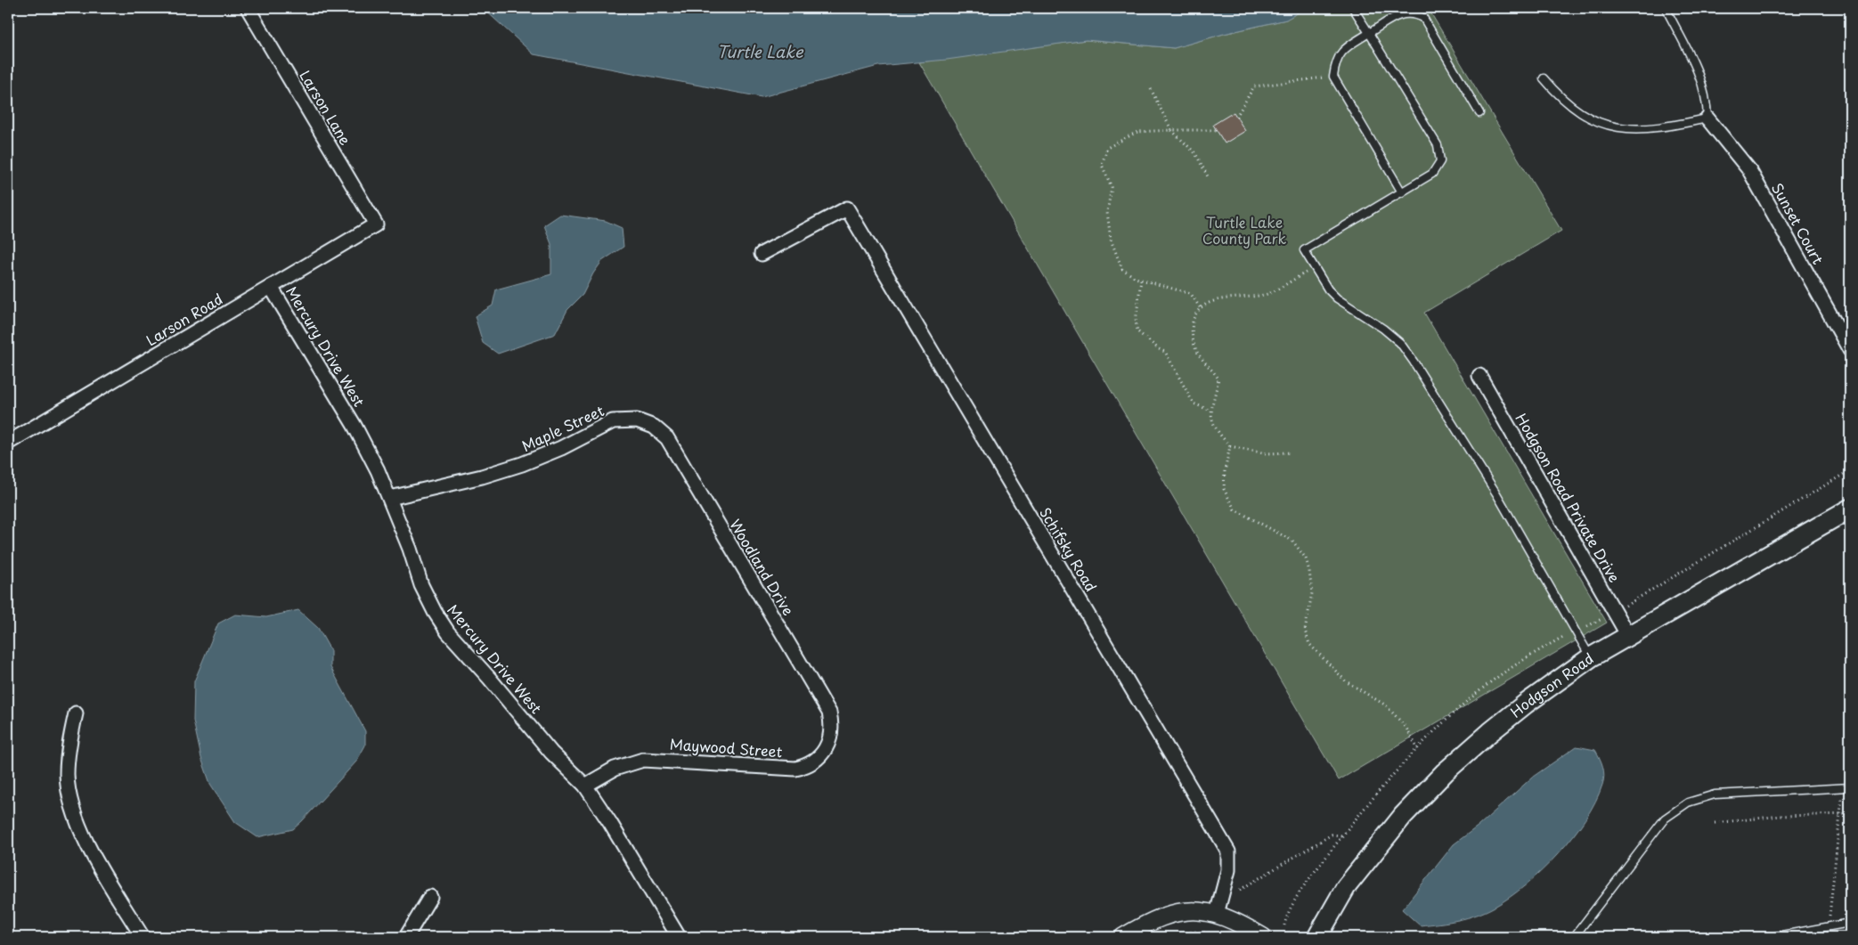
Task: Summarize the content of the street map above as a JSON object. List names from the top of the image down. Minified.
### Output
{"streets":{"main road":["Hodgson Road"],"street":["Larson Lane","Sunset Court","Larson Road","Mercury Drive West","Maple Street","Hodgson Road Private Drive","Schifsky Road","Woodland Drive","Maywood Street"]},"crossings":[["Larson Lane","Larson Road"],["Larson Road","Mercury Drive West"],["Mercury Drive West","Maple Street"],["Mercury Drive West","Maywood Street"],["Maple Street","Woodland Drive"],["Hodgson Road Private Drive","Hodgson Road"],["Woodland Drive","Maywood Street"]],"water":["Turtle Lake"],"parks":["Turtle Lake County Park"]}
